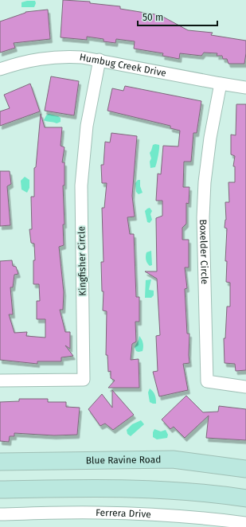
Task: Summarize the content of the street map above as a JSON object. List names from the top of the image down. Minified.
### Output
{"streets":{"main road":["Blue Ravine Road"],"street":["Humbug Creek Drive","Boxelder Circle","Kingfisher Circle","Ferrera Drive"]},"crossings":[["Humbug Creek Drive","Boxelder Circle"],["Humbug Creek Drive","Kingfisher Circle"]],"scale_bar":"50 m"}
